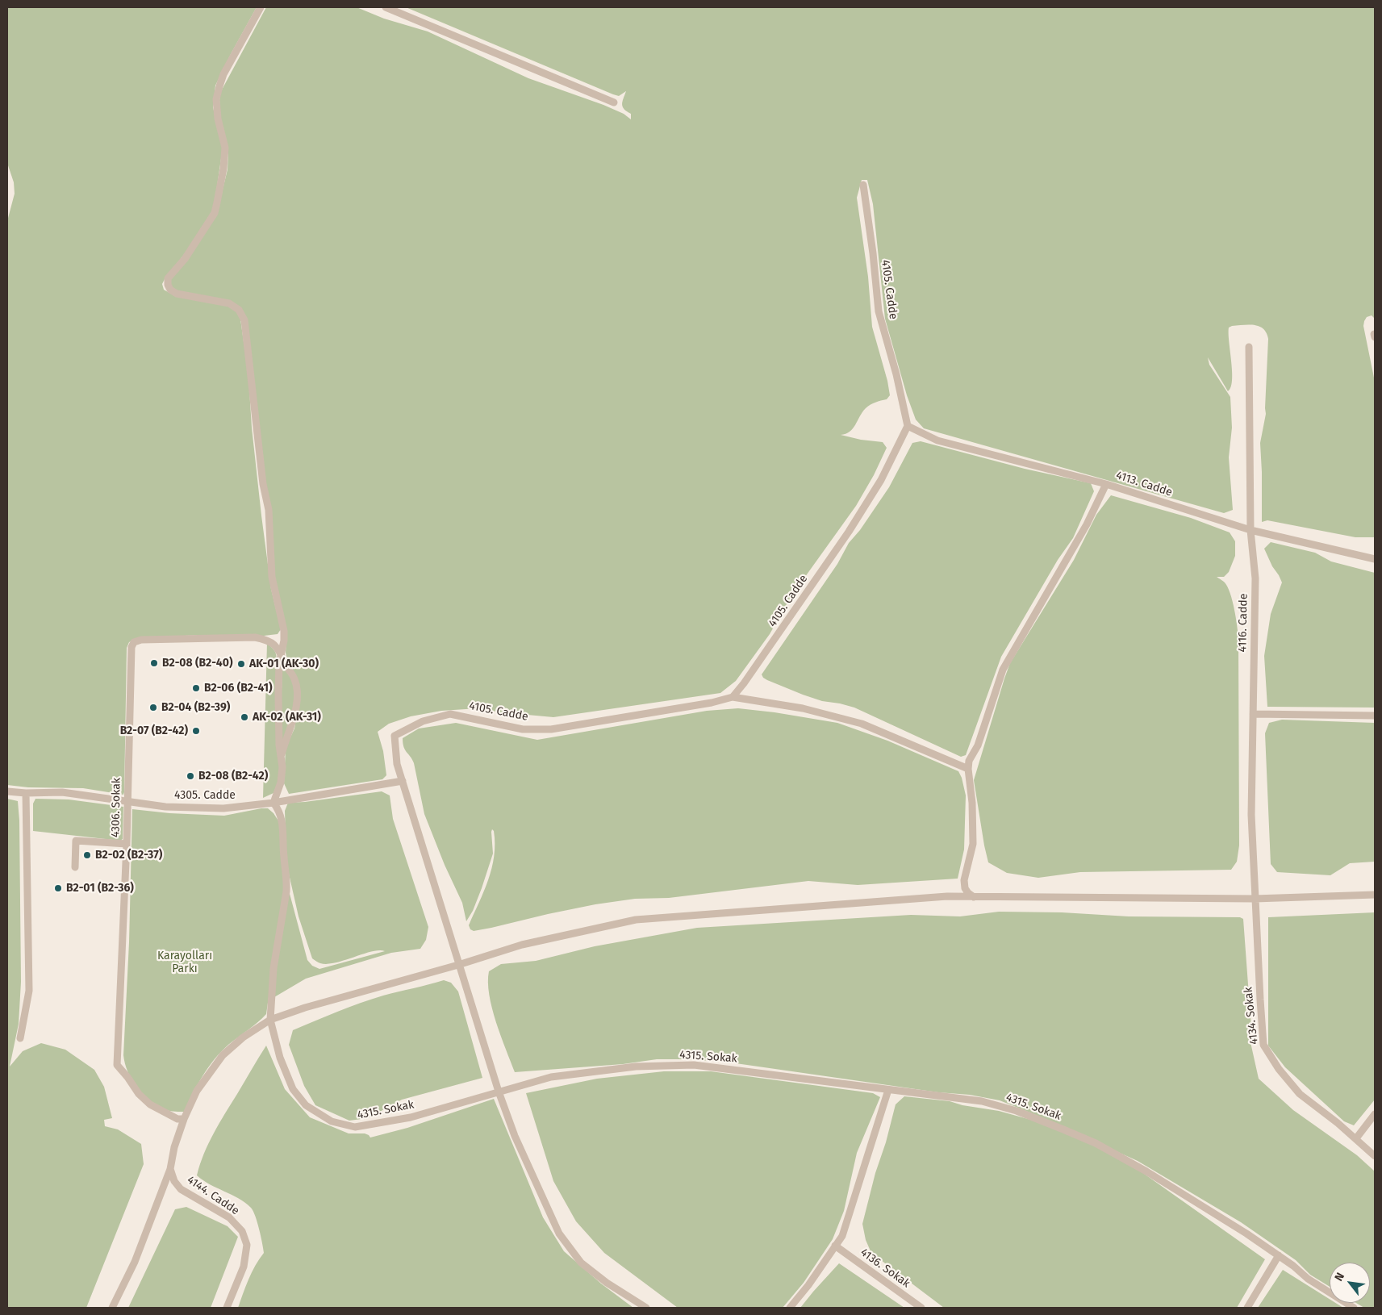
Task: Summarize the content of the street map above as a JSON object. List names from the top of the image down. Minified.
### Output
{"streets":{"street":["4105. Cadde","4113. Cadde","4116. Cadde","4305. Cadde","4306. Sokak","4134. Sokak","4315. Sokak","4144. Cadde","4136. Sokak"]},"crossings":[["4105. Cadde","4113. Cadde"],["4105. Cadde","4305. Cadde"],["4113. Cadde","4116. Cadde"],["4116. Cadde","4134. Sokak"],["4305. Cadde","4306. Sokak"],["4305. Cadde","4315. Sokak"]],"parks":["Karayolları Parkı"],"places":["B2-08 (B2-40)","AK-01 (AK-30)","B2-06 (B2-41)","B2-04 (B2-39)","AK-02 (AK-31)","B2-07 (B2-42)","B2-08 (B2-42)","B2-02 (B2-37)","B2-01 (B2-36)"],"north":"top left"}
